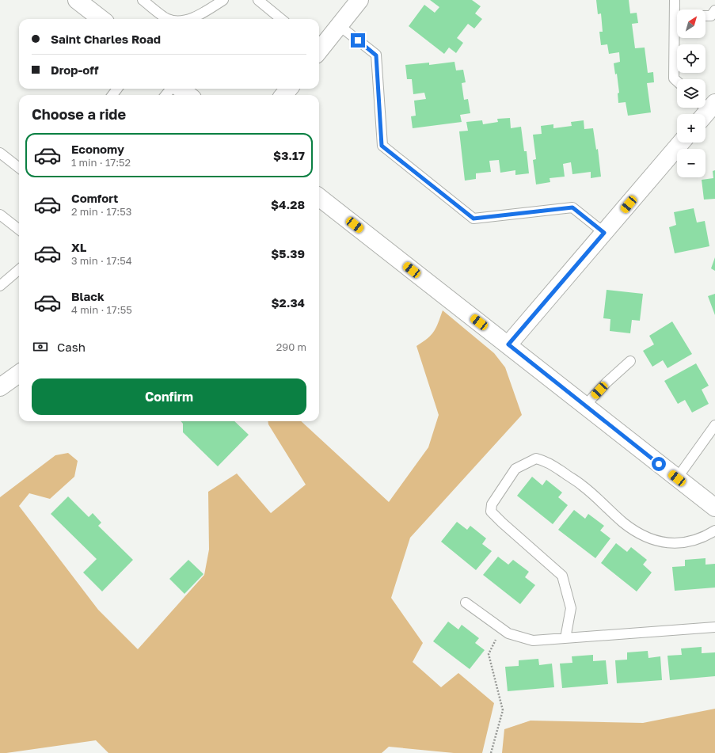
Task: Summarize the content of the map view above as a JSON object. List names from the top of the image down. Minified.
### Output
{"north":"top right","page":{"map_buttons":["+","−"],"banner":["Saint Charles Road","Drop-off"],"heading":"Choose a ride","list":[{"name":"Economy","note":"1 min · 17:52","value":"$3.17"},{"name":"Comfort","note":"2 min · 17:53","value":"$4.28"},{"name":"XL","note":"3 min · 17:54","value":"$5.39"},{"name":"Black","note":"4 min · 17:55","value":"$2.34"}],"pay":["Cash","290 m"],"buttons":"Confirm"}}
